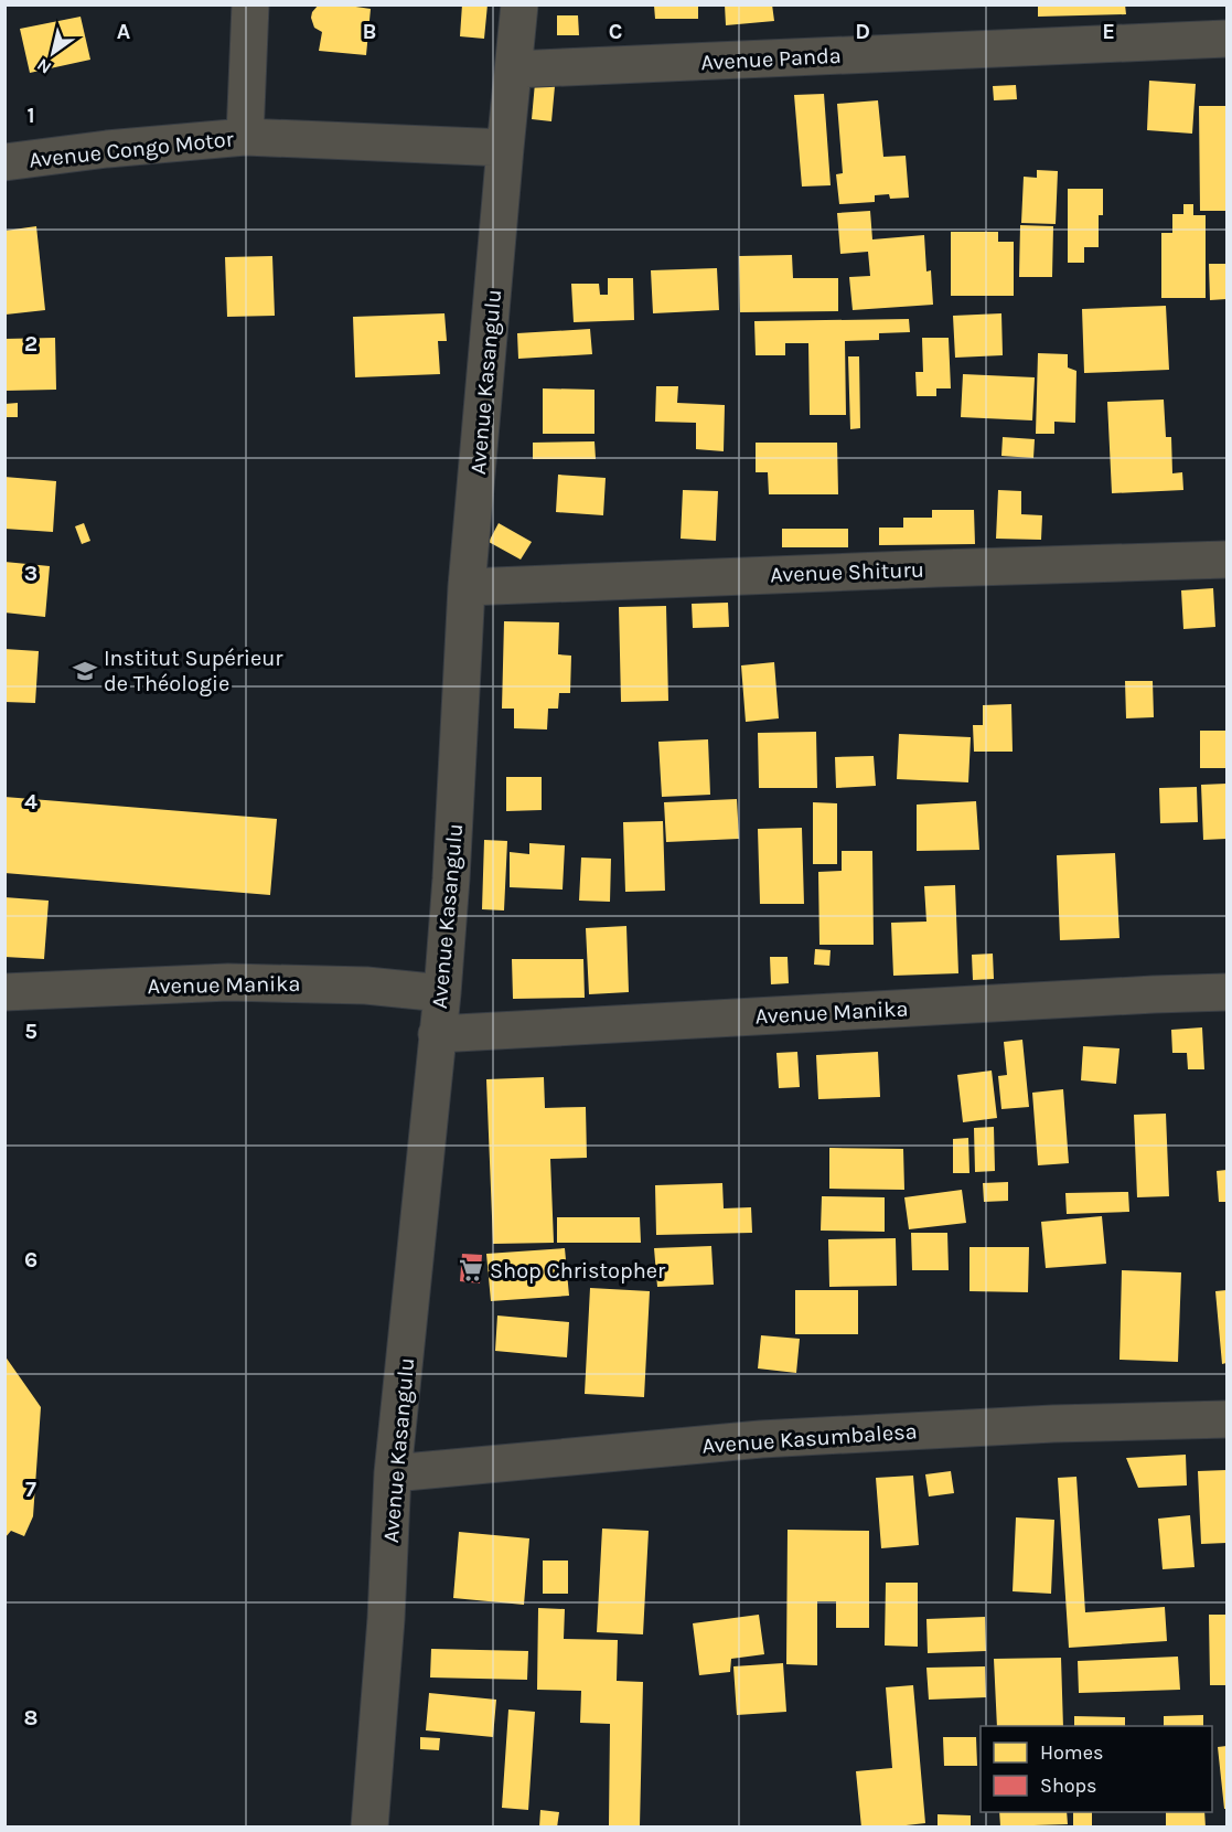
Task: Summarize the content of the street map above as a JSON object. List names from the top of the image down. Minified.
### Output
{"streets":{"street":["Avenue Panda","Avenue Congo Motor","Avenue Kasangulu","Avenue Shituru","Avenue Manika","Avenue Kasumbalesa"]},"crossings":[["Avenue Panda","Avenue Kasangulu"],["Avenue Kasangulu","Avenue Shituru"],["Avenue Kasangulu","Avenue Manika"],["Avenue Kasangulu","Avenue Kasumbalesa"]],"places":{"school or university":["Institut Supérieur de Théologie"],"supermarket":["Shop Christopher"]},"legend":["Homes","Shops"],"north":"bottom left","grid":{"columns":["A","B","C","D","E"],"rows":["1","2","3","4","5","6","7","8"]}}
